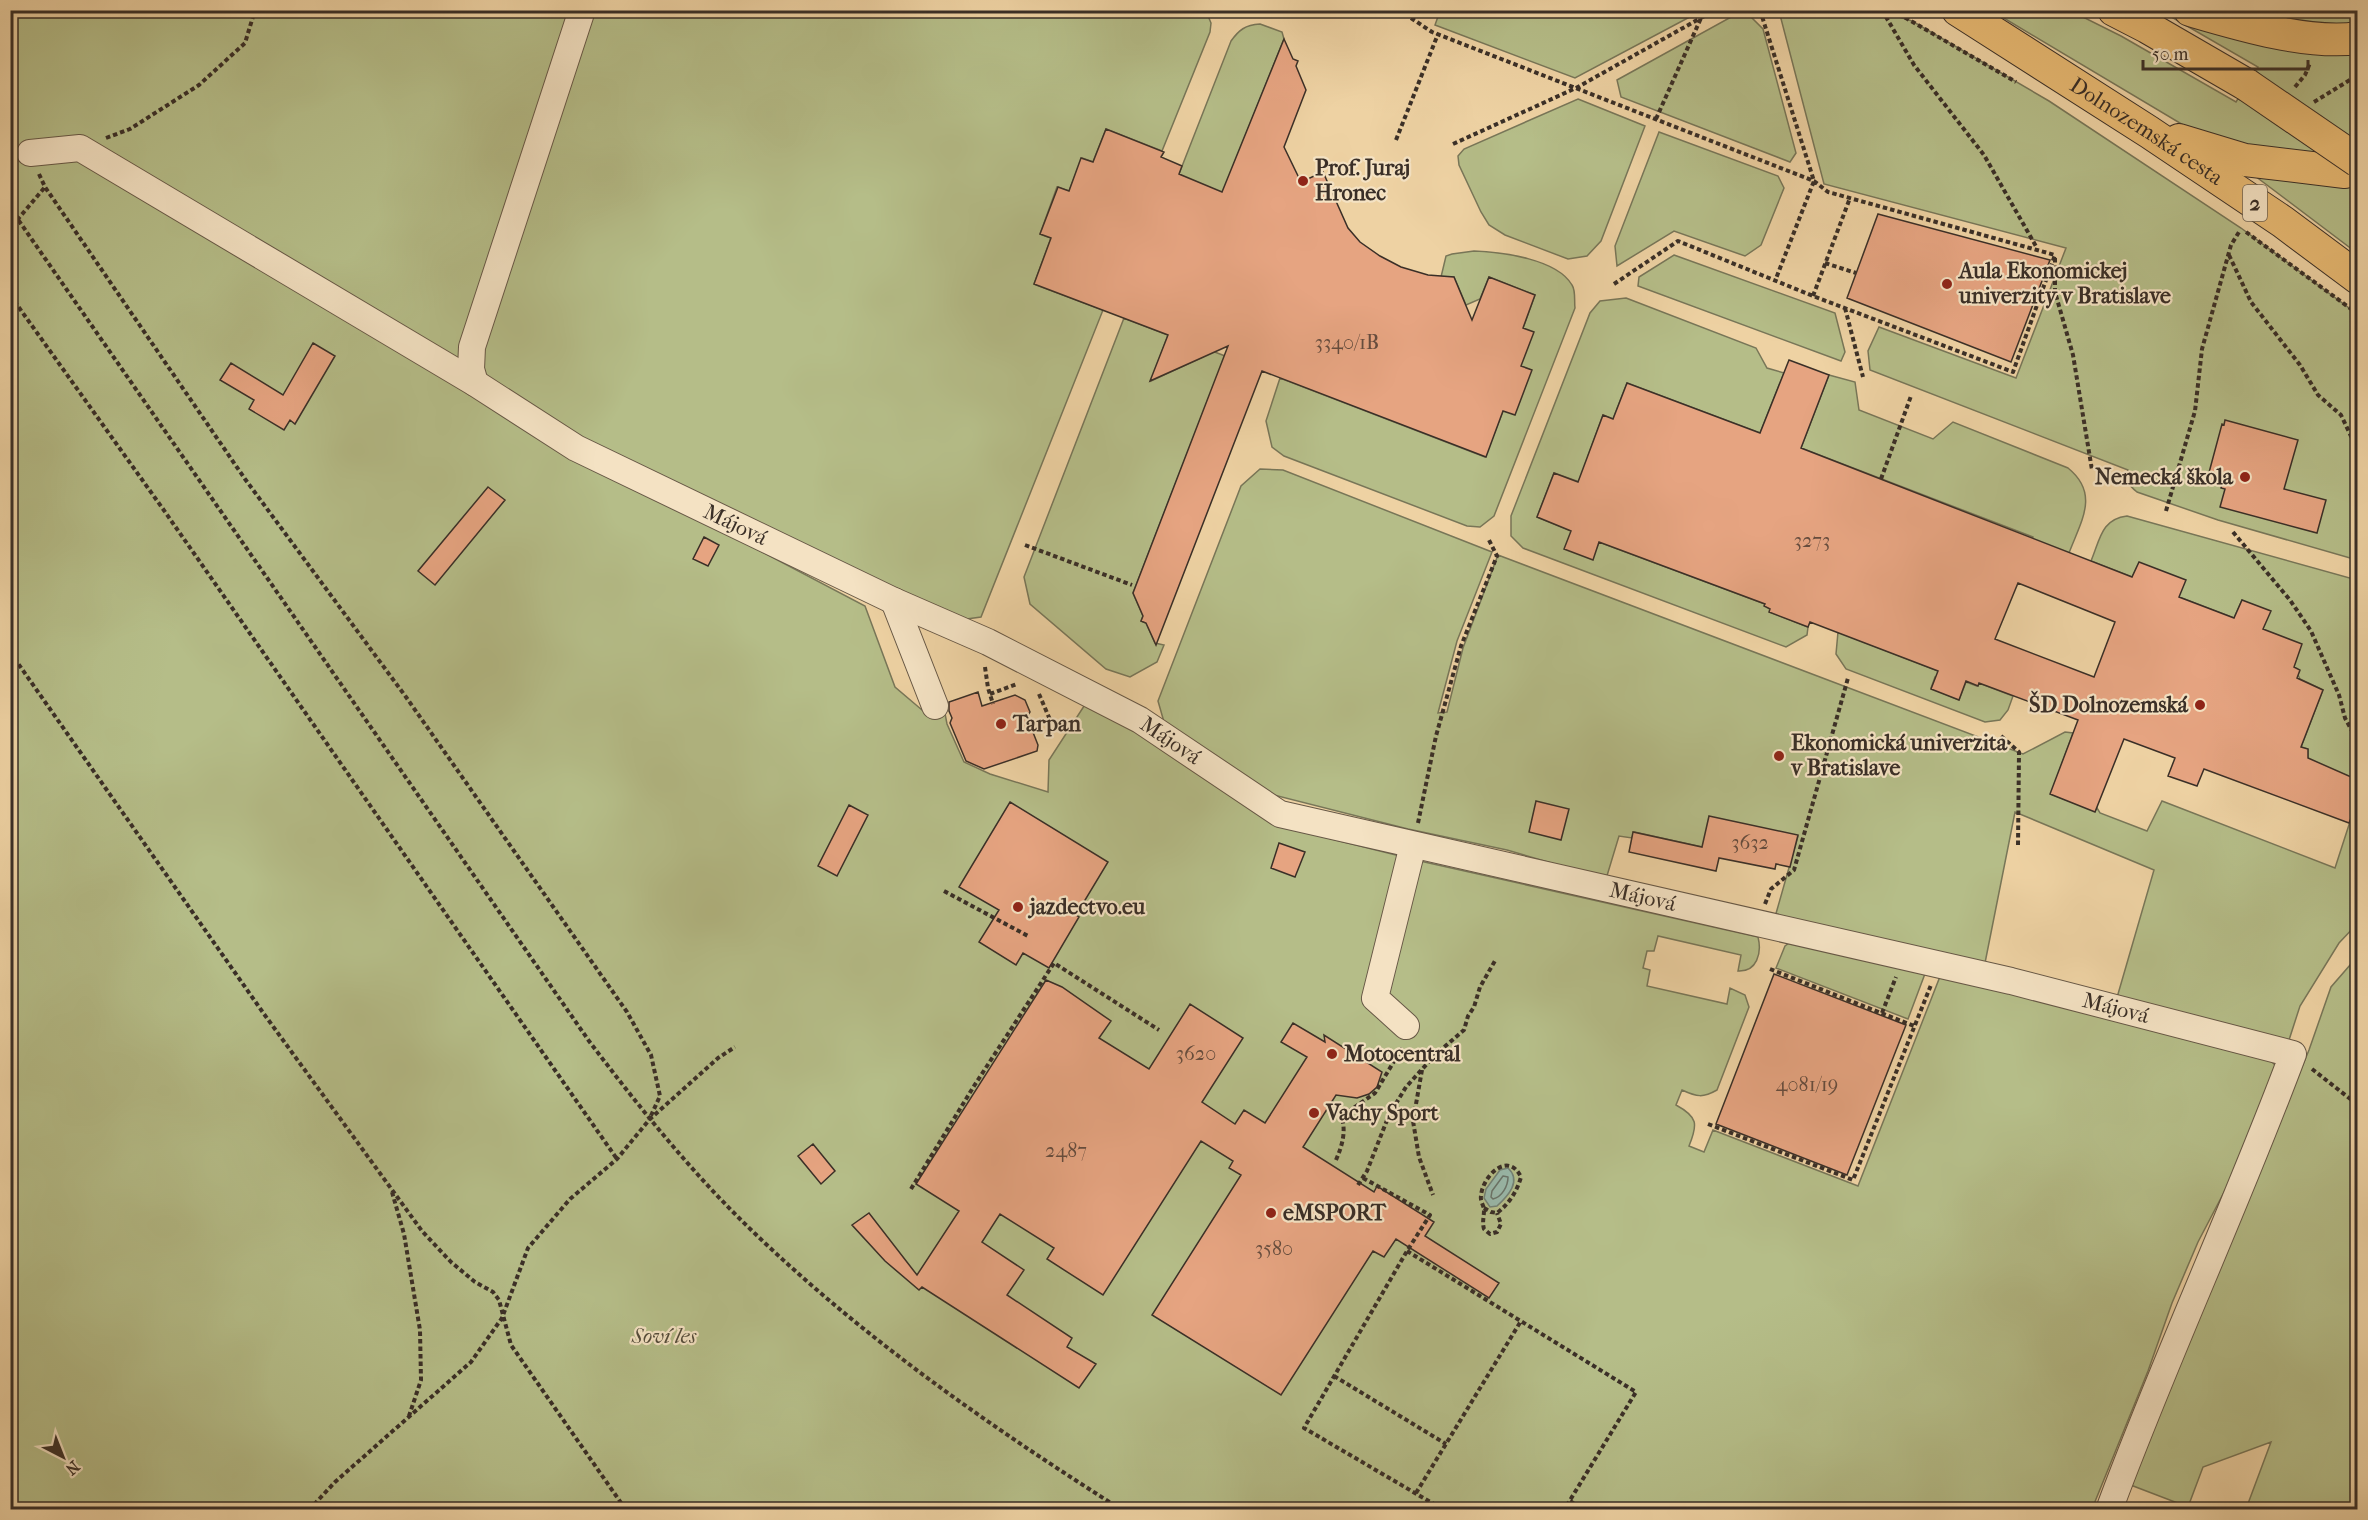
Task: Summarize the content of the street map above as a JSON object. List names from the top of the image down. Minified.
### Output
{"streets":{"main road":["Dolnozemská cesta","2"],"street":["Májová"]},"parks":["Soví les"],"places":["Prof. Juraj Hronec","Aula Ekonomickej univerzity v Bratislave","Nemecká škola","ŠD Dolnozemská","Tarpan","Ekonomická univerzita v Bratislave","jazdectvo.eu","Motocentral","Vachy Sport","eMSPORT"],"house_numbers":["3340/1B","3273","3632","3620","4081/19","2487","3580"],"scale_bar":"50 m","north":"bottom right"}
